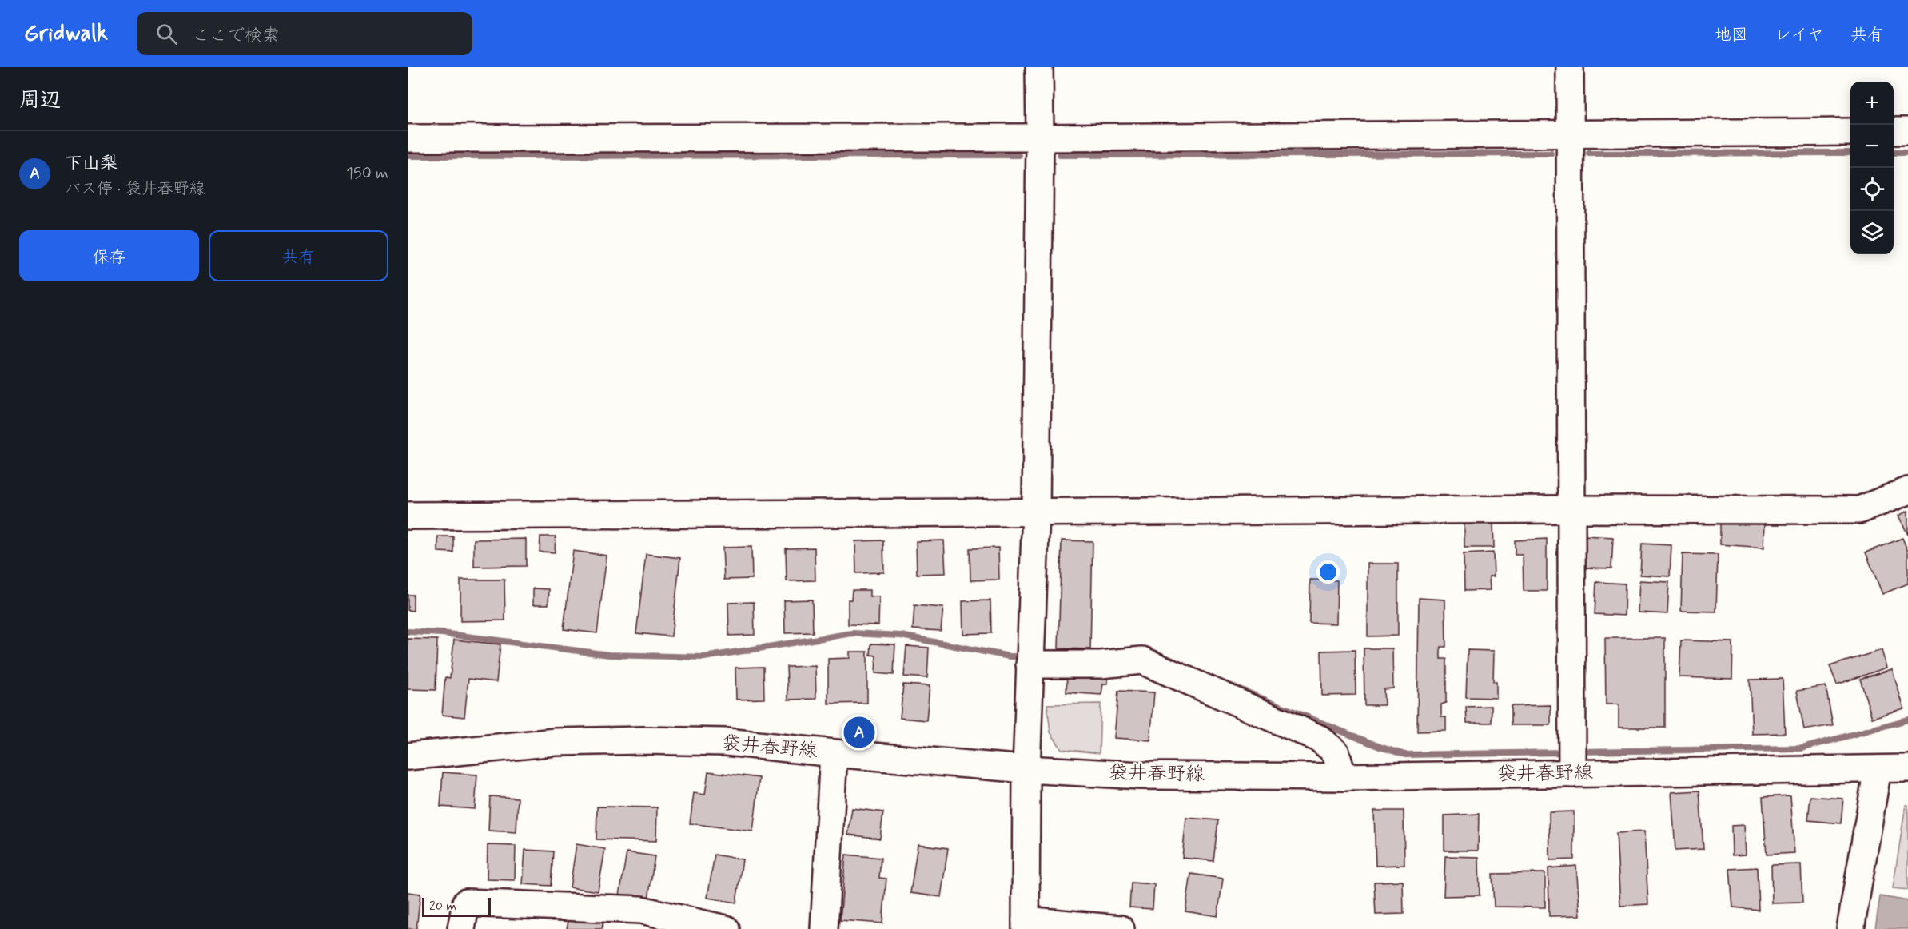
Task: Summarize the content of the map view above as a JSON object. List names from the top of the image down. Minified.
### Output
{"streets":{"street":["袋井春野線"]},"scale_bar":"20 m","page":{"header":"Gridwalk","search":"ここで検索","nav":["地図","レイヤ","共有"],"heading":"周辺","map_buttons":["+","−"],"list":[{"mark":"A","name":"下山梨","note":"バス停 · 袋井春野線","value":"150 m"}],"buttons":["保存","共有"],"pins":"A","scale":"20 m"}}
